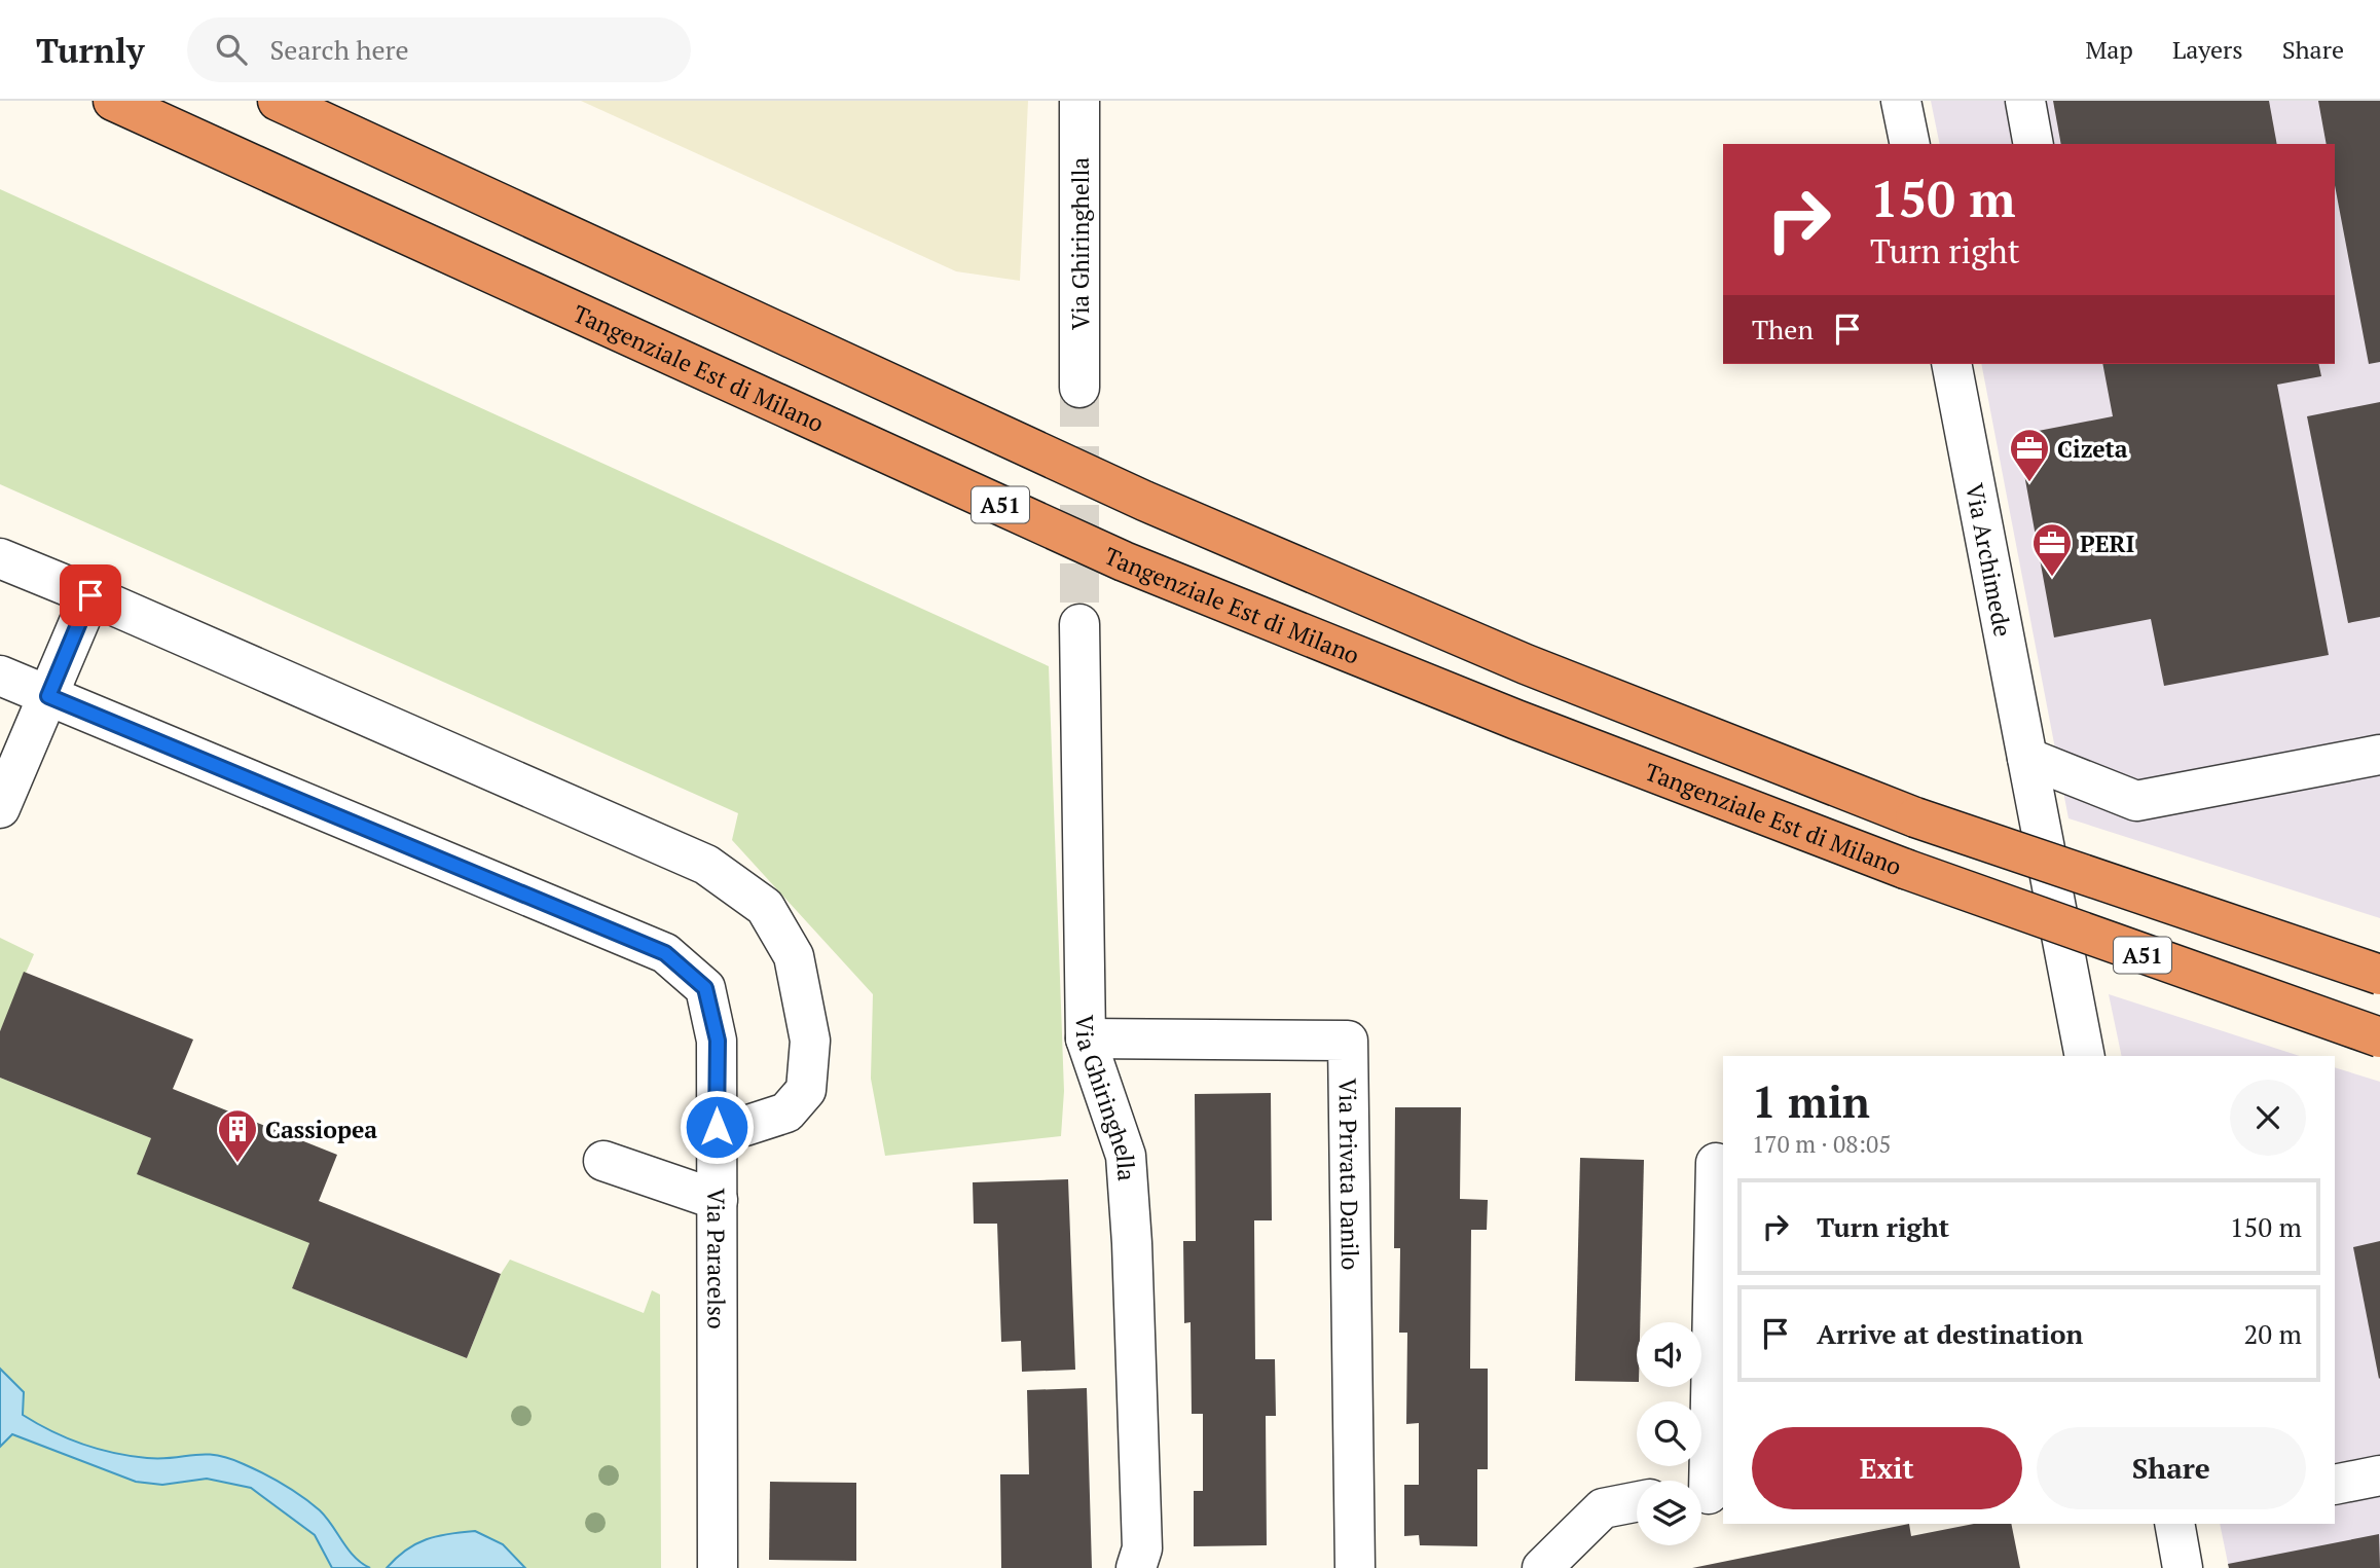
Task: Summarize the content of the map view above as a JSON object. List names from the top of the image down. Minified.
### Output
{"streets":{"highway":["Tangenziale Est di Milano","A51"],"street":["Via Ghiringhella","Via Archimede","Via Privata Danilo","Via Paracelso"]},"crossings":[["Via Ghiringhella","Via Privata Danilo"]],"places":{"office":["Cizeta","PERI"],"building":["Cassiopea"]},"page":{"header":"Turnly","search":"Search here","nav":["Map","Layers","Share"],"turn":["150 m","Turn right"],"then":"Then","heading":["1 min","170 m · 08:05"],"list":[{"name":"Turn right","value":"150 m"},{"name":"Arrive at destination","value":"20 m"}],"buttons":["Exit","Share"]}}
